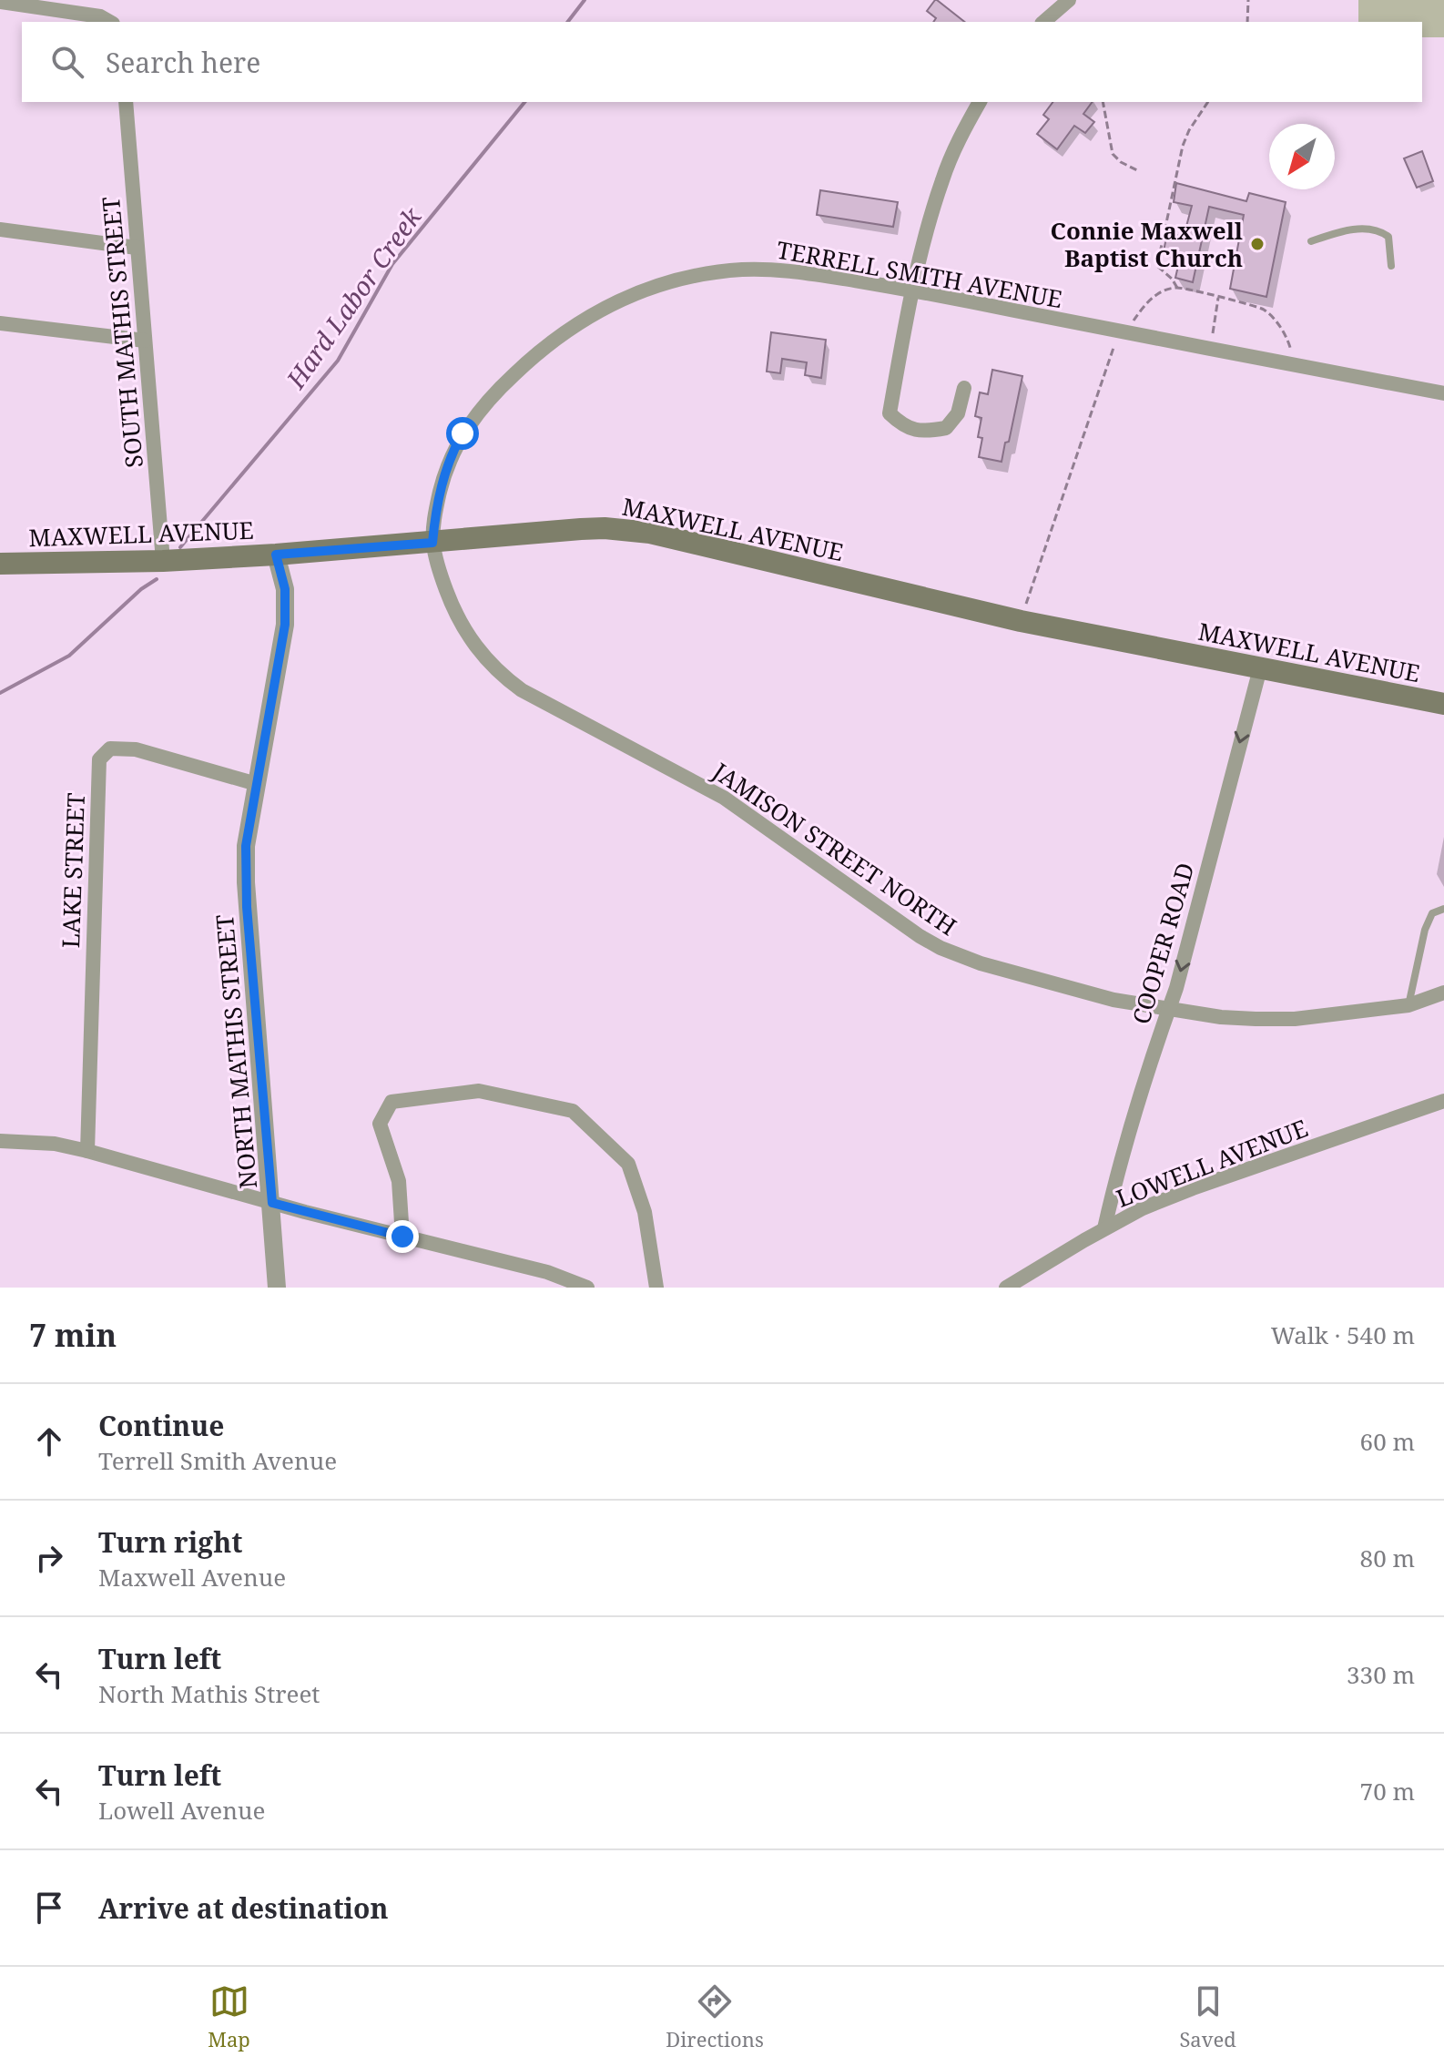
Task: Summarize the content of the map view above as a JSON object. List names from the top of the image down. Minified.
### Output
{"streets":{"main road":["MAXWELL AVENUE"],"street":["TERRELL SMITH AVENUE","SOUTH MATHIS STREET","JAMISON STREET NORTH","LAKE STREET","COOPER ROAD","NORTH MATHIS STREET","LOWELL AVENUE"]},"crossings":[["TERRELL SMITH AVENUE","MAXWELL AVENUE"],["TERRELL SMITH AVENUE","JAMISON STREET NORTH"],["SOUTH MATHIS STREET","MAXWELL AVENUE"],["MAXWELL AVENUE","JAMISON STREET NORTH"],["MAXWELL AVENUE","COOPER ROAD"],["MAXWELL AVENUE","NORTH MATHIS STREET"],["JAMISON STREET NORTH","COOPER ROAD"],["LAKE STREET","NORTH MATHIS STREET"],["COOPER ROAD","LOWELL AVENUE"]],"one_way":["COOPER ROAD"],"water":["Hard Labor Creek"],"places":["Connie Maxwell Baptist Church"],"north":"bottom left","page":{"search":"Search here","heading":["7 min","Walk · 540 m"],"list":[["Continue","Terrell Smith Avenue","60 m"],["Turn right","Maxwell Avenue","80 m"],["Turn left","North Mathis Street","330 m"],["Turn left","Lowell Avenue","70 m"],"Arrive at destination"],"nav":["Map","Directions","Saved"]}}
